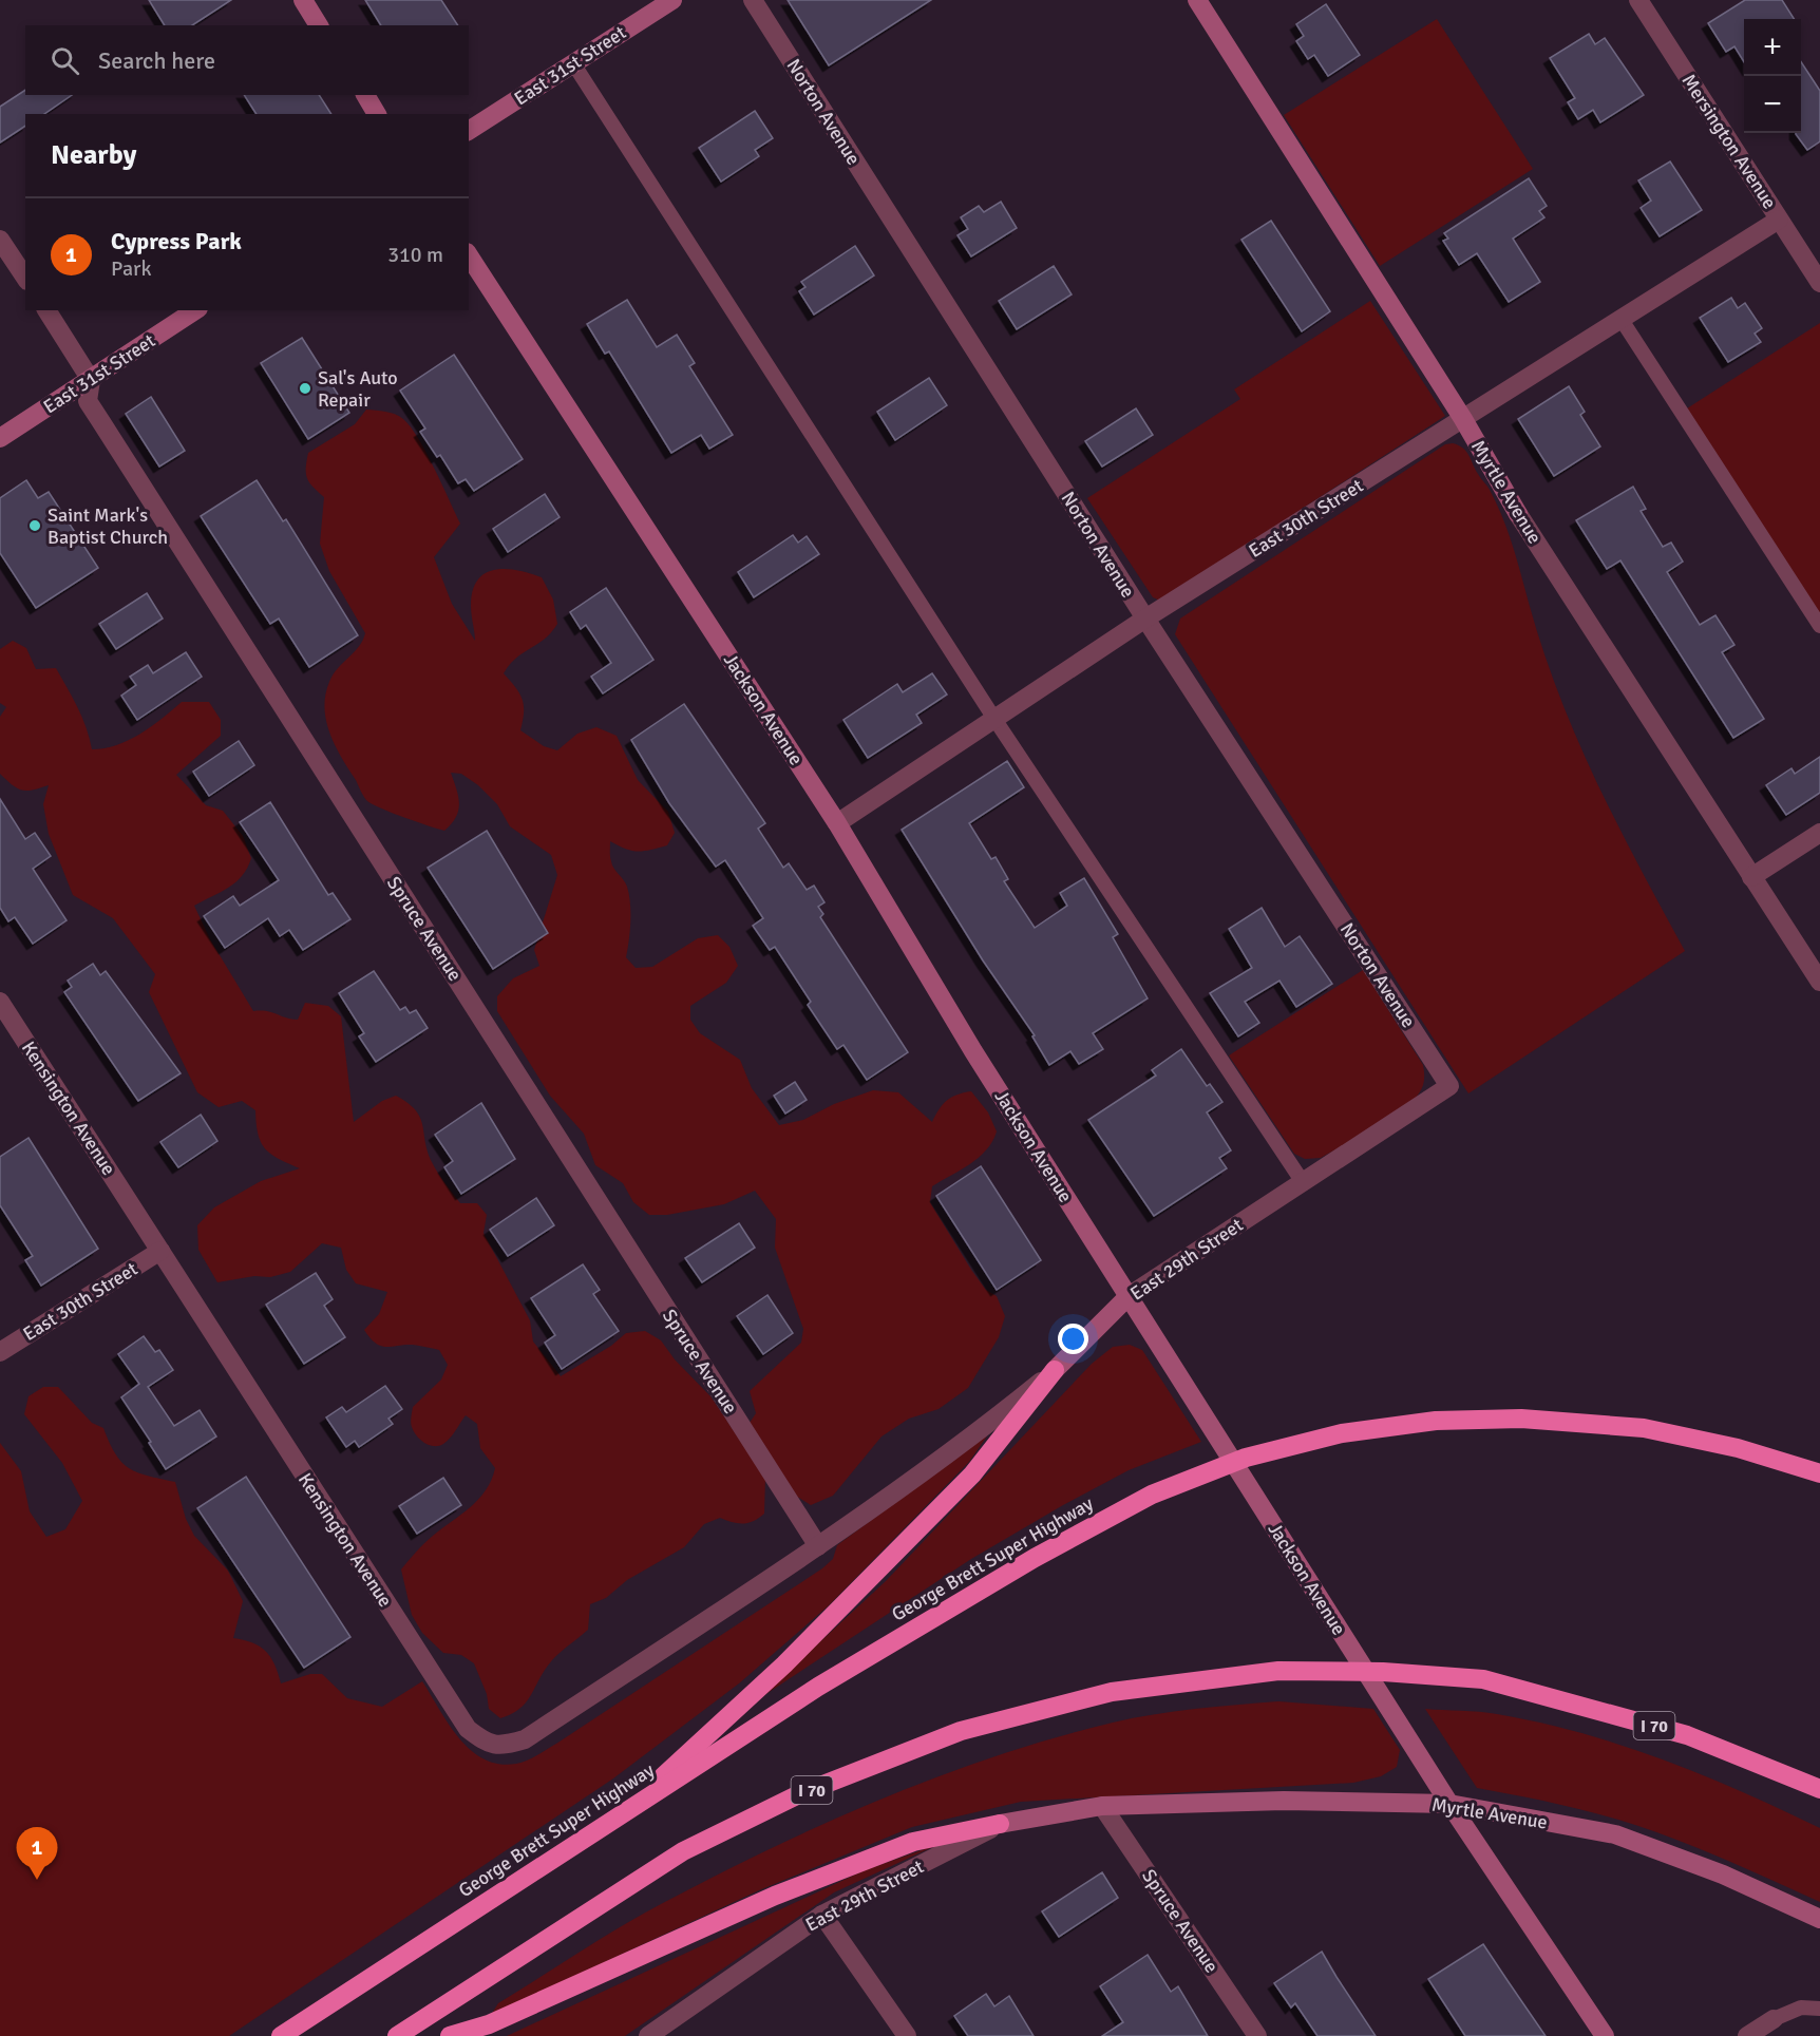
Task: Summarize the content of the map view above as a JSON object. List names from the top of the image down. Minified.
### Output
{"streets":{"highway":["George Brett Super Highway","I 70"],"street":["East 31st Street","Norton Avenue","Mersington Avenue","Myrtle Avenue","East 30th Street","Jackson Avenue","Spruce Avenue","Kensington Avenue","East 29th Street"]},"crossings":[["East 31st Street","Spruce Avenue"],["Norton Avenue","East 30th Street"],["Norton Avenue","East 29th Street"],["Mersington Avenue","East 30th Street"],["Myrtle Avenue","East 30th Street"],["Myrtle Avenue","Jackson Avenue"],["Myrtle Avenue","Spruce Avenue"],["Myrtle Avenue","East 29th Street"],["East 30th Street","Jackson Avenue"],["East 30th Street","Kensington Avenue"],["Jackson Avenue","East 29th Street"],["Spruce Avenue","Kensington Avenue"],["Spruce Avenue","East 29th Street"],["Kensington Avenue","East 29th Street"]],"places":["Sal's Auto Repair","Saint Mark's Baptist Church"],"page":{"map_buttons":["+","−"],"search":"Search here","heading":"Nearby","list":[{"mark":"1","name":"Cypress Park","note":"Park","value":"310 m"}],"pins":"1"}}
